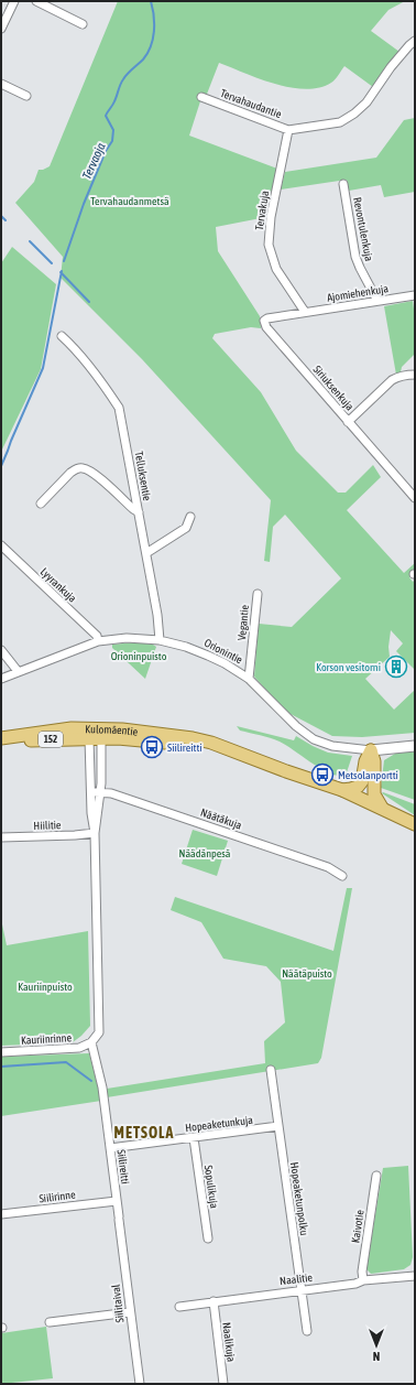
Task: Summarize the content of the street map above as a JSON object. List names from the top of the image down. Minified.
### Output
{"streets":{"main road":["Orionintie","Kulomäentie","152"],"street":["Tervahaudantie","Tervakuja","Revontulenkuja","Ajomiehenkuja","Siriuksenkuja","Telluksentie","Lyyrankuja","Vegantie","Näätäkuja","Hiilitie","Kauriinrinne","Hopeaketunkuja","Siilireitti","Sopulikuja","Siilirinne","Hopeaketunpolku","Kaivotie","Naalitie","Siilitaival","Naalikuja"]},"crossings":[["Tervahaudantie","Tervakuja"],["Tervakuja","Ajomiehenkuja"],["Tervakuja","Siriuksenkuja"],["Revontulenkuja","Ajomiehenkuja"],["Ajomiehenkuja","Siriuksenkuja"],["Telluksentie","Orionintie"],["Lyyrankuja","Orionintie"],["Vegantie","Orionintie"],["Kauriinrinne","Siilireitti"],["Hopeaketunkuja","Siilireitti"],["Hopeaketunkuja","Sopulikuja"],["Hopeaketunkuja","Hopeaketunpolku"],["Siilireitti","Siilirinne"],["Siilireitti","Siilitaival"],["Hopeaketunpolku","Naalitie"],["Kaivotie","Naalitie"],["Naalitie","Naalikuja"]],"districts":["METSOLA"],"water":["Tervaoja"],"parks":["Tervahaudanmetsä","Orioninpuisto","Näädänpesä","Näätäpuisto","Kauriinpuisto"],"places":{"building":["Korson vesitorni"],"bus stop":["Siilireitti","Metsolanportti"]},"north":"bottom"}
